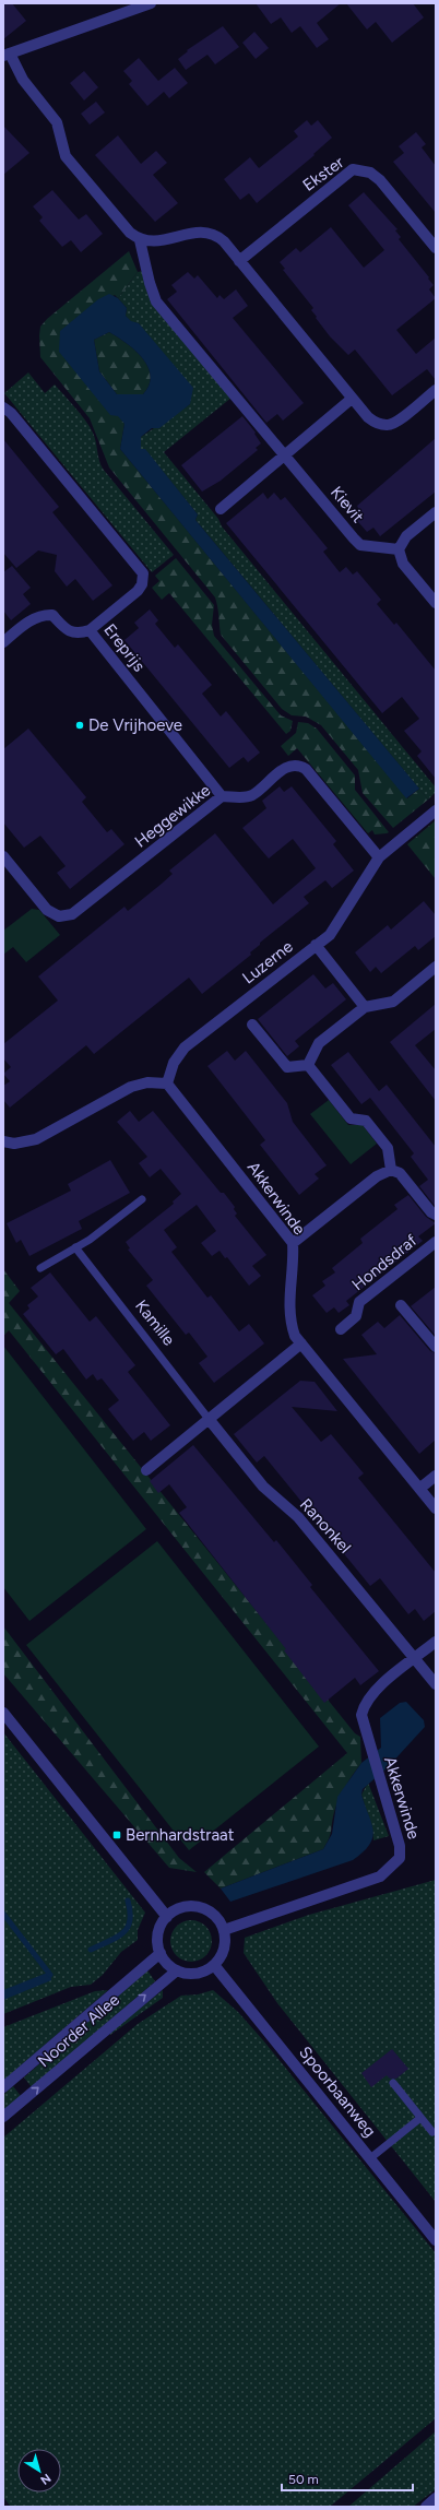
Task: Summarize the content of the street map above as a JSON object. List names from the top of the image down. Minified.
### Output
{"streets":{"street":["Ekster","Kievit","Ereprijs","Heggewikke","Luzerne","Akkerwinde","Hondsdraf","Ranonkel","Noorder Allee","Spoorbaanweg"],"lane":["Kamille"]},"crossings":[["Ereprijs","Heggewikke"],["Heggewikke","Luzerne"],["Luzerne","Akkerwinde"],["Akkerwinde","Ranonkel"],["Akkerwinde","Noorder Allee"],["Akkerwinde","Spoorbaanweg"],["Kamille","Ranonkel"],["Noorder Allee","Spoorbaanweg"]],"places":{"other":["De Vrijhoeve"],"transit":["Bernhardstraat"]},"scale_bar":"50 m","north":"bottom right"}
